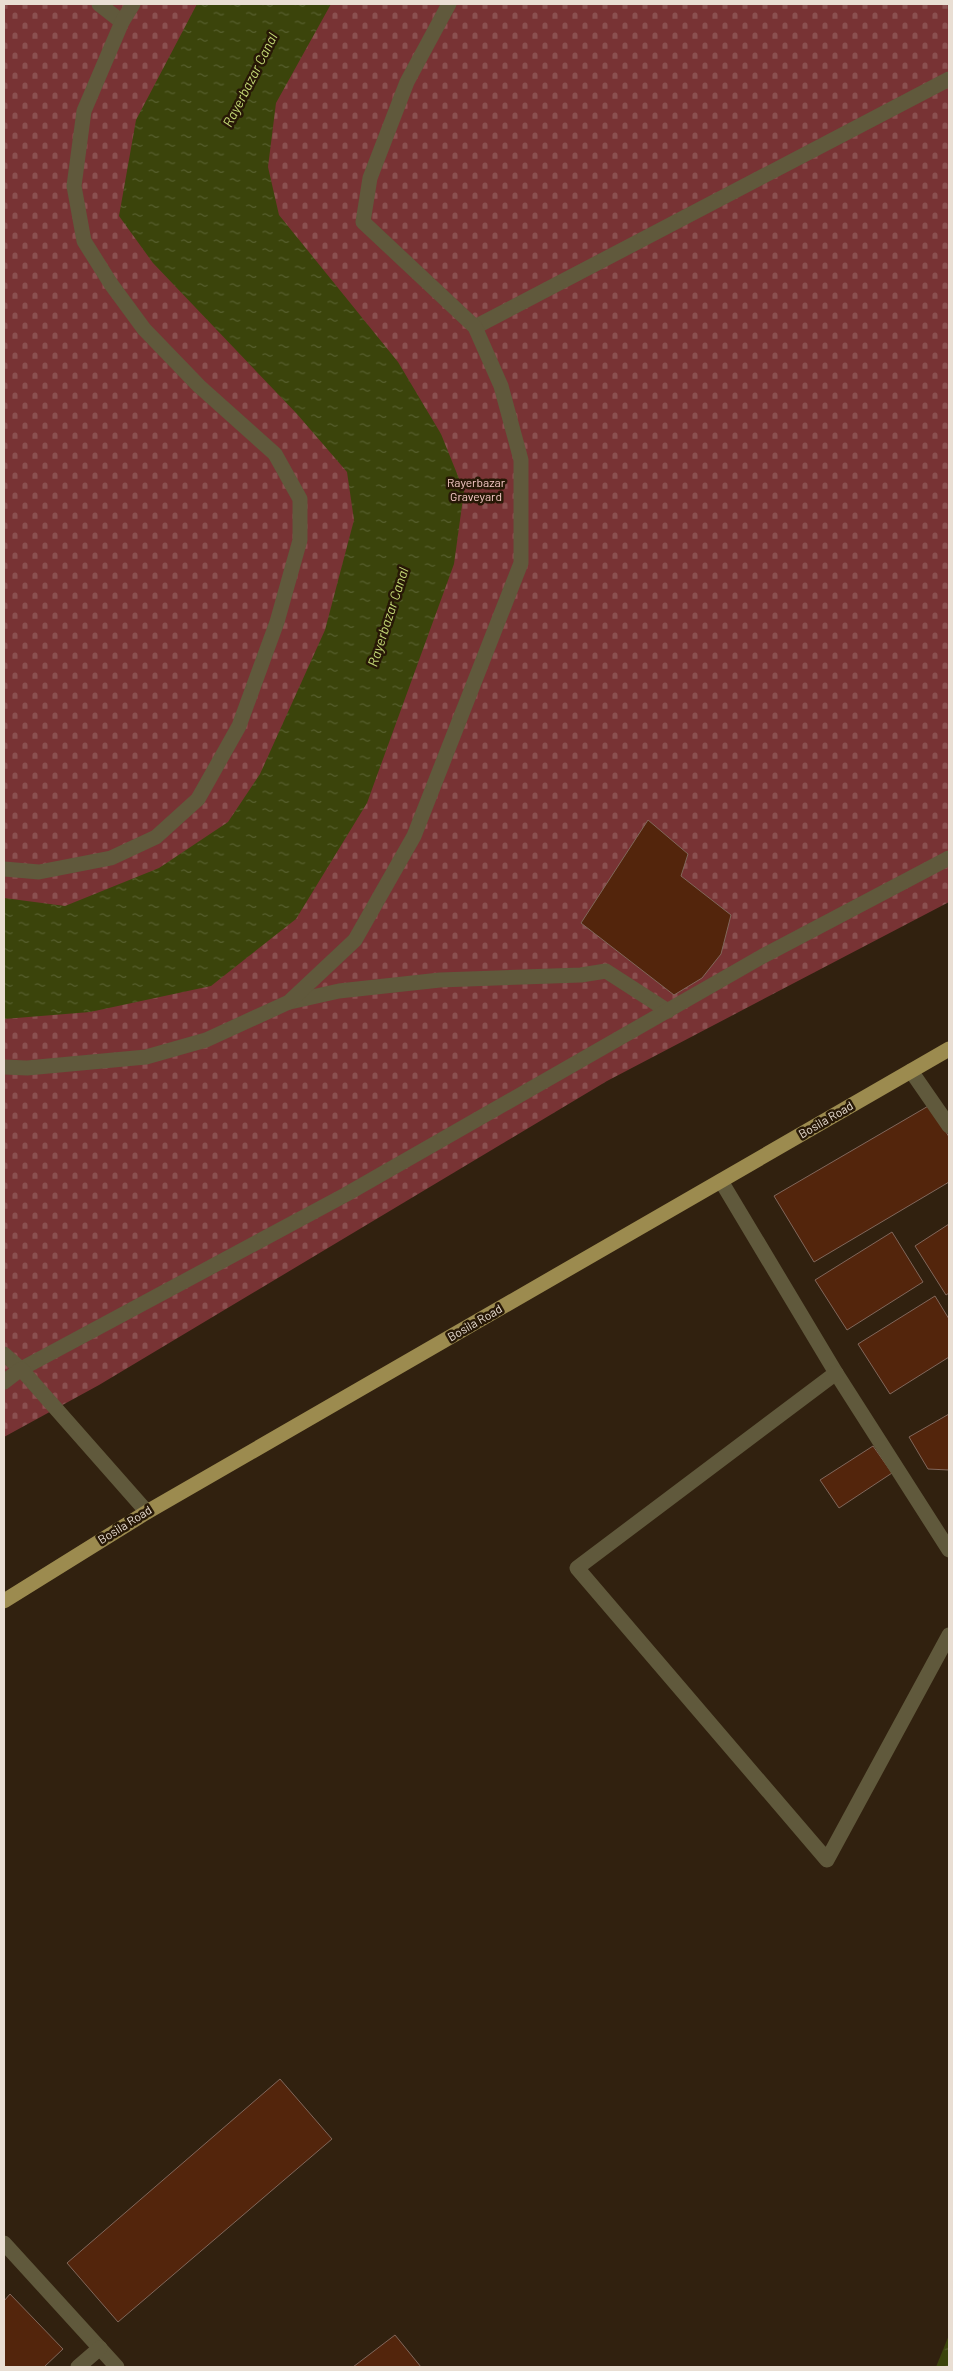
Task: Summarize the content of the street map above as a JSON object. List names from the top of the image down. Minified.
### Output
{"streets":{"main road":["Bosila Road"]},"water":["Rayerbazar Canal"],"parks":["Rayerbazar Graveyard"]}
